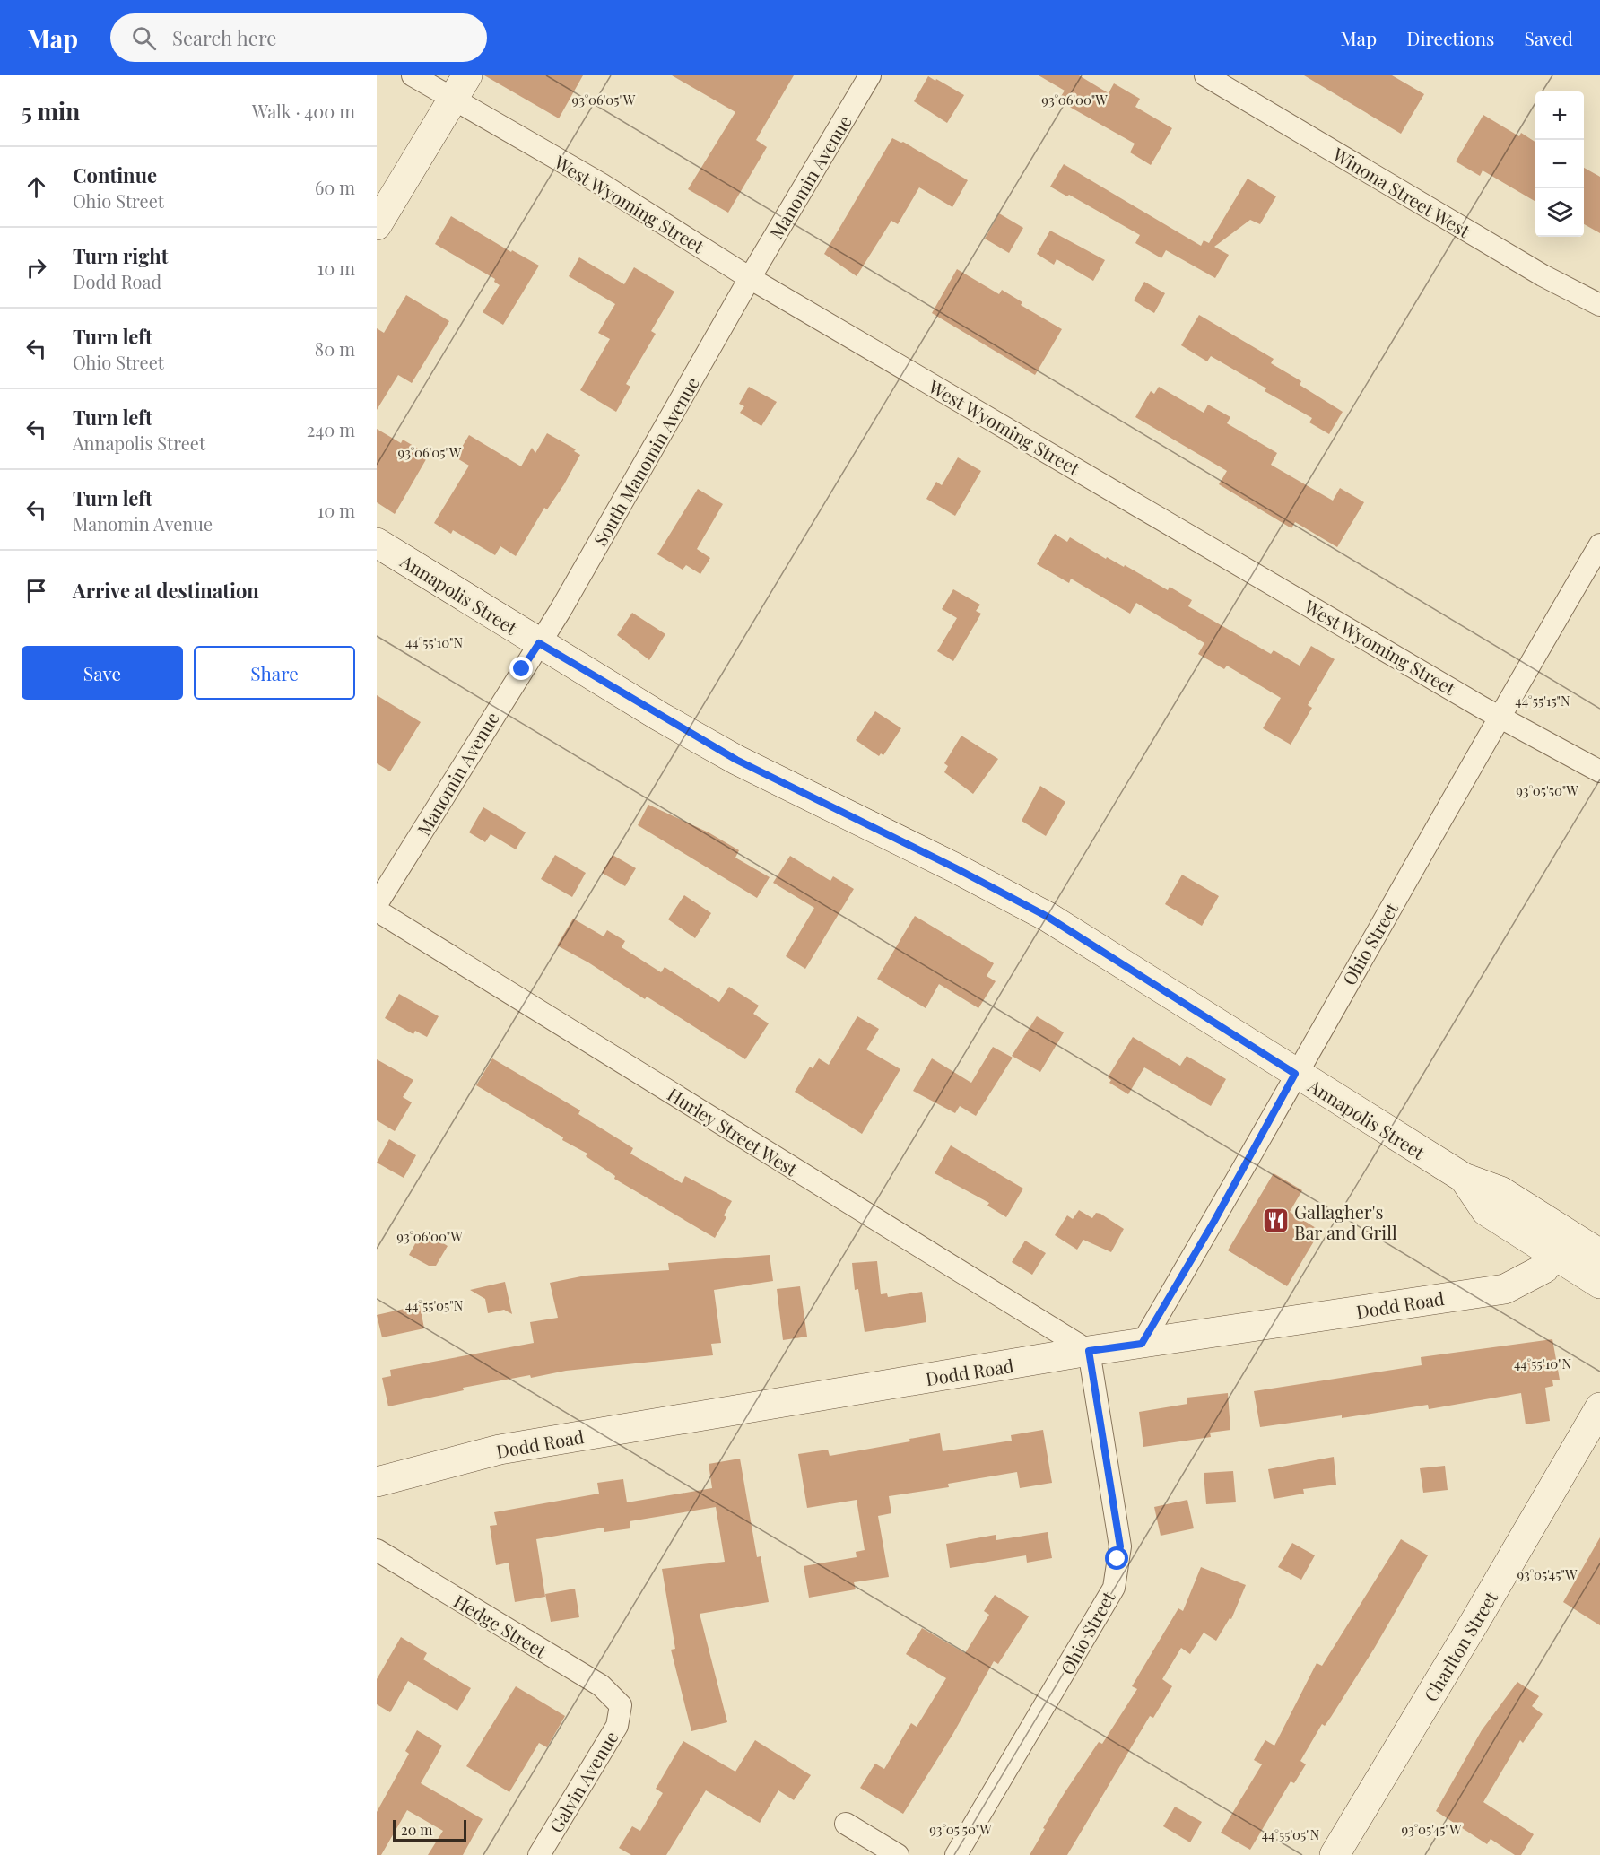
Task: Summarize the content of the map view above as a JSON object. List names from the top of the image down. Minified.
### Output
{"streets":{"street":["Manomin Avenue","Winona Street West","West Wyoming Street","South Manomin Avenue","Annapolis Street","Ohio Street","Hurley Street West","Dodd Road","Hedge Street","Charlton Street","Galvin Avenue"]},"crossings":[["Manomin Avenue","West Wyoming Street"],["Manomin Avenue","South Manomin Avenue"],["Manomin Avenue","Annapolis Street"],["West Wyoming Street","South Manomin Avenue"],["West Wyoming Street","Ohio Street"],["South Manomin Avenue","Annapolis Street"],["Annapolis Street","Ohio Street"],["Annapolis Street","Dodd Road"],["Ohio Street","Hurley Street West"],["Ohio Street","Dodd Road"],["Hurley Street West","Dodd Road"],["Hedge Street","Galvin Avenue"]],"places":{"restaurant":["Gallagher's Bar and Grill"]},"scale_bar":"20 m","page":{"header":"Map","search":"Search here","nav":["Map","Directions","Saved"],"heading":["5 min","Walk · 400 m"],"map_buttons":["+","−"],"list":[["Continue","Ohio Street","60 m"],["Turn right","Dodd Road","10 m"],["Turn left","Ohio Street","80 m"],["Turn left","Annapolis Street","240 m"],["Turn left","Manomin Avenue","10 m"],"Arrive at destination"],"buttons":["Save","Share"],"scale":"20 m"},"coordinates":["93°06'05\"W","93°06'00\"W","44°55'10\"N","44°55'15\"N","93°05'50\"W","44°55'05\"N","93°05'45\"W"]}
